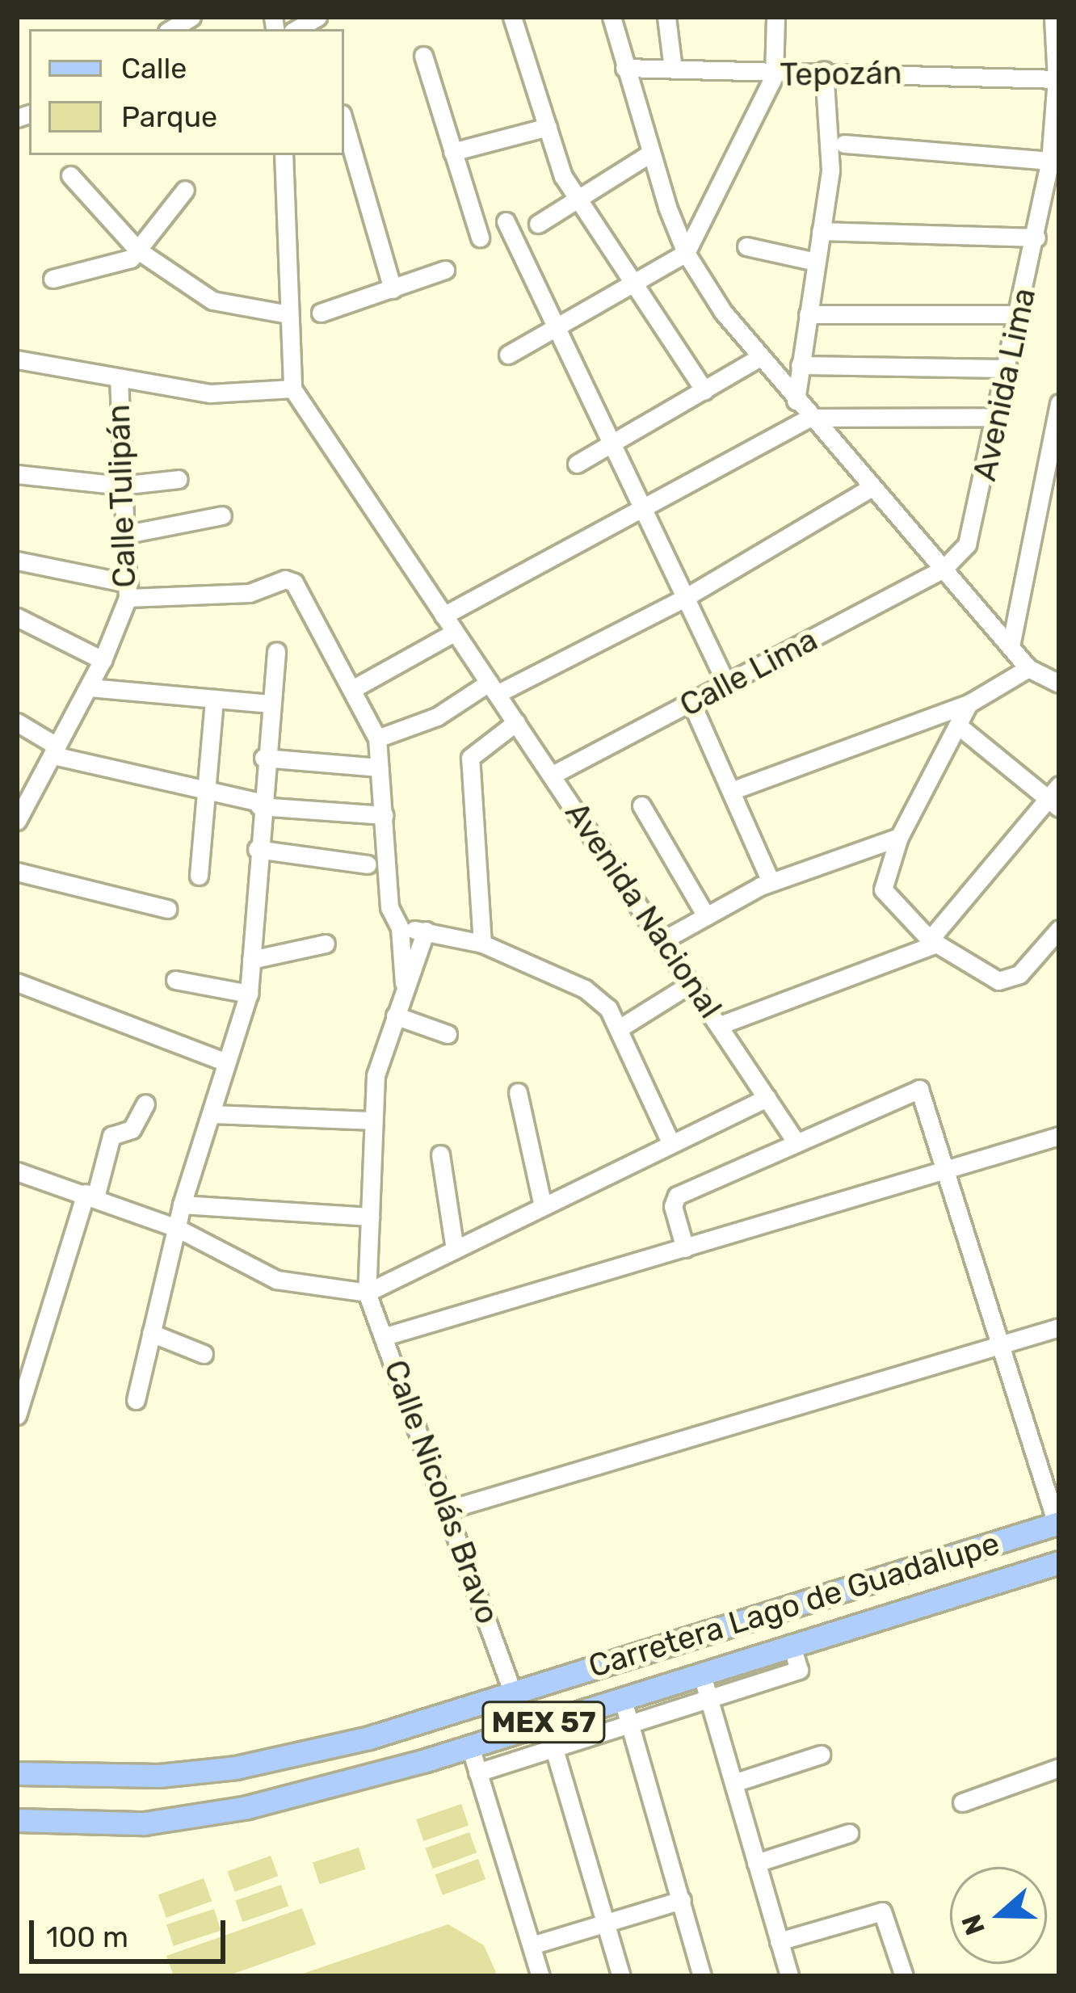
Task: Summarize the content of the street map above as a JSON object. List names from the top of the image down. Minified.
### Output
{"streets":{"main road":["Carretera Lago de Guadalupe","MEX 57"],"street":["Tepozán","Avenida Lima","Calle Tulipán","Calle Lima","Avenida Nacional","Calle Nicolás Bravo"]},"crossings":[["Tepozán","Avenida Lima"],["Avenida Lima","Calle Lima"],["Calle Lima","Avenida Nacional"],["Calle Nicolás Bravo","Carretera Lago de Guadalupe"]],"legend":["Calle","Parque"],"scale_bar":"100 m","north":"left"}
